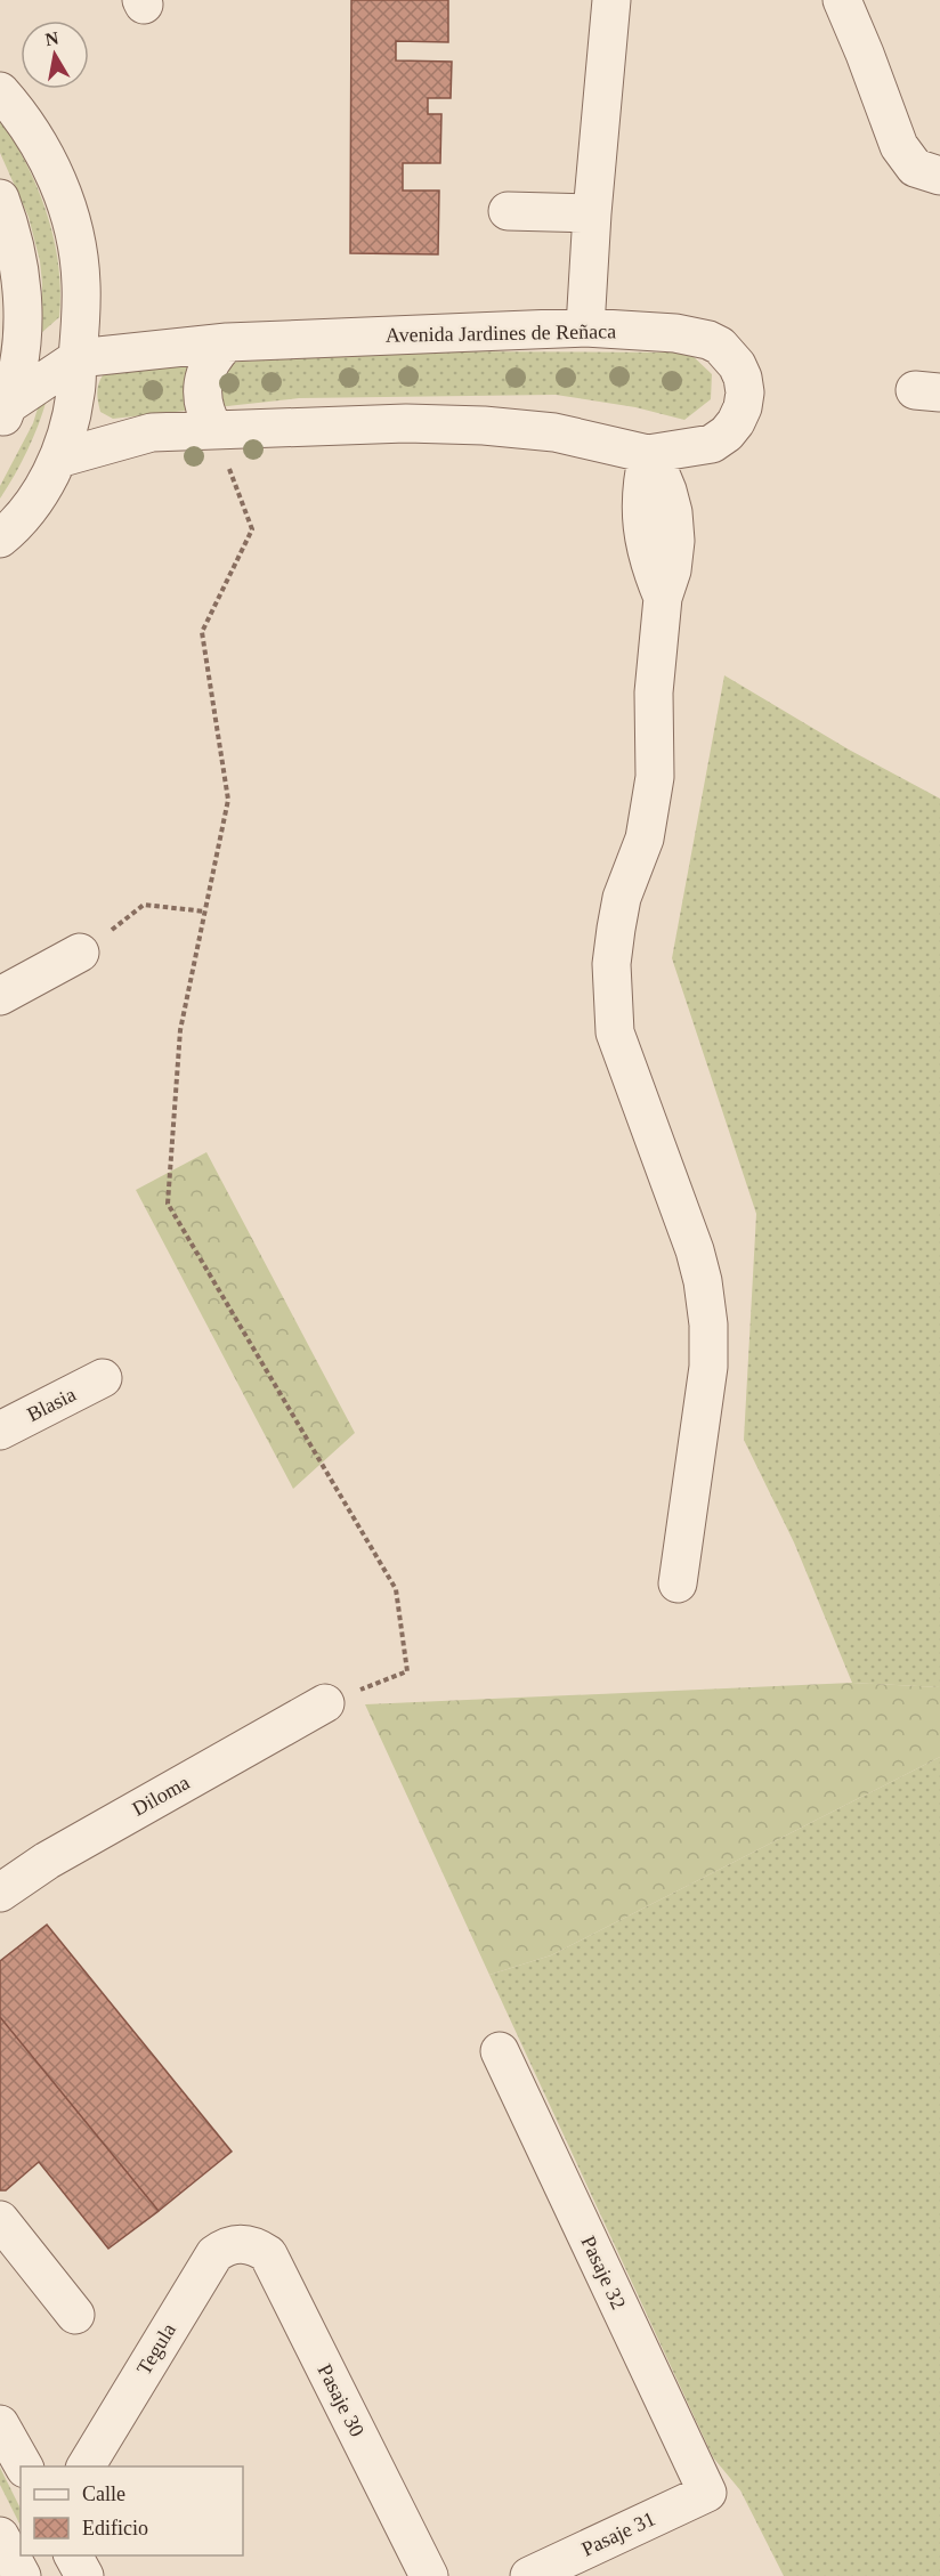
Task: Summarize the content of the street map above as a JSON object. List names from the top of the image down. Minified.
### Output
{"streets":{"street":["Avenida Jardines de Reñaca","Blasia","Diloma","Pasaje 32","Tegula","Pasaje 30","Pasaje 31"]},"crossings":[["Pasaje 32","Pasaje 31"],["Tegula","Pasaje 30"]],"legend":["Calle","Edificio"],"north":"top"}
